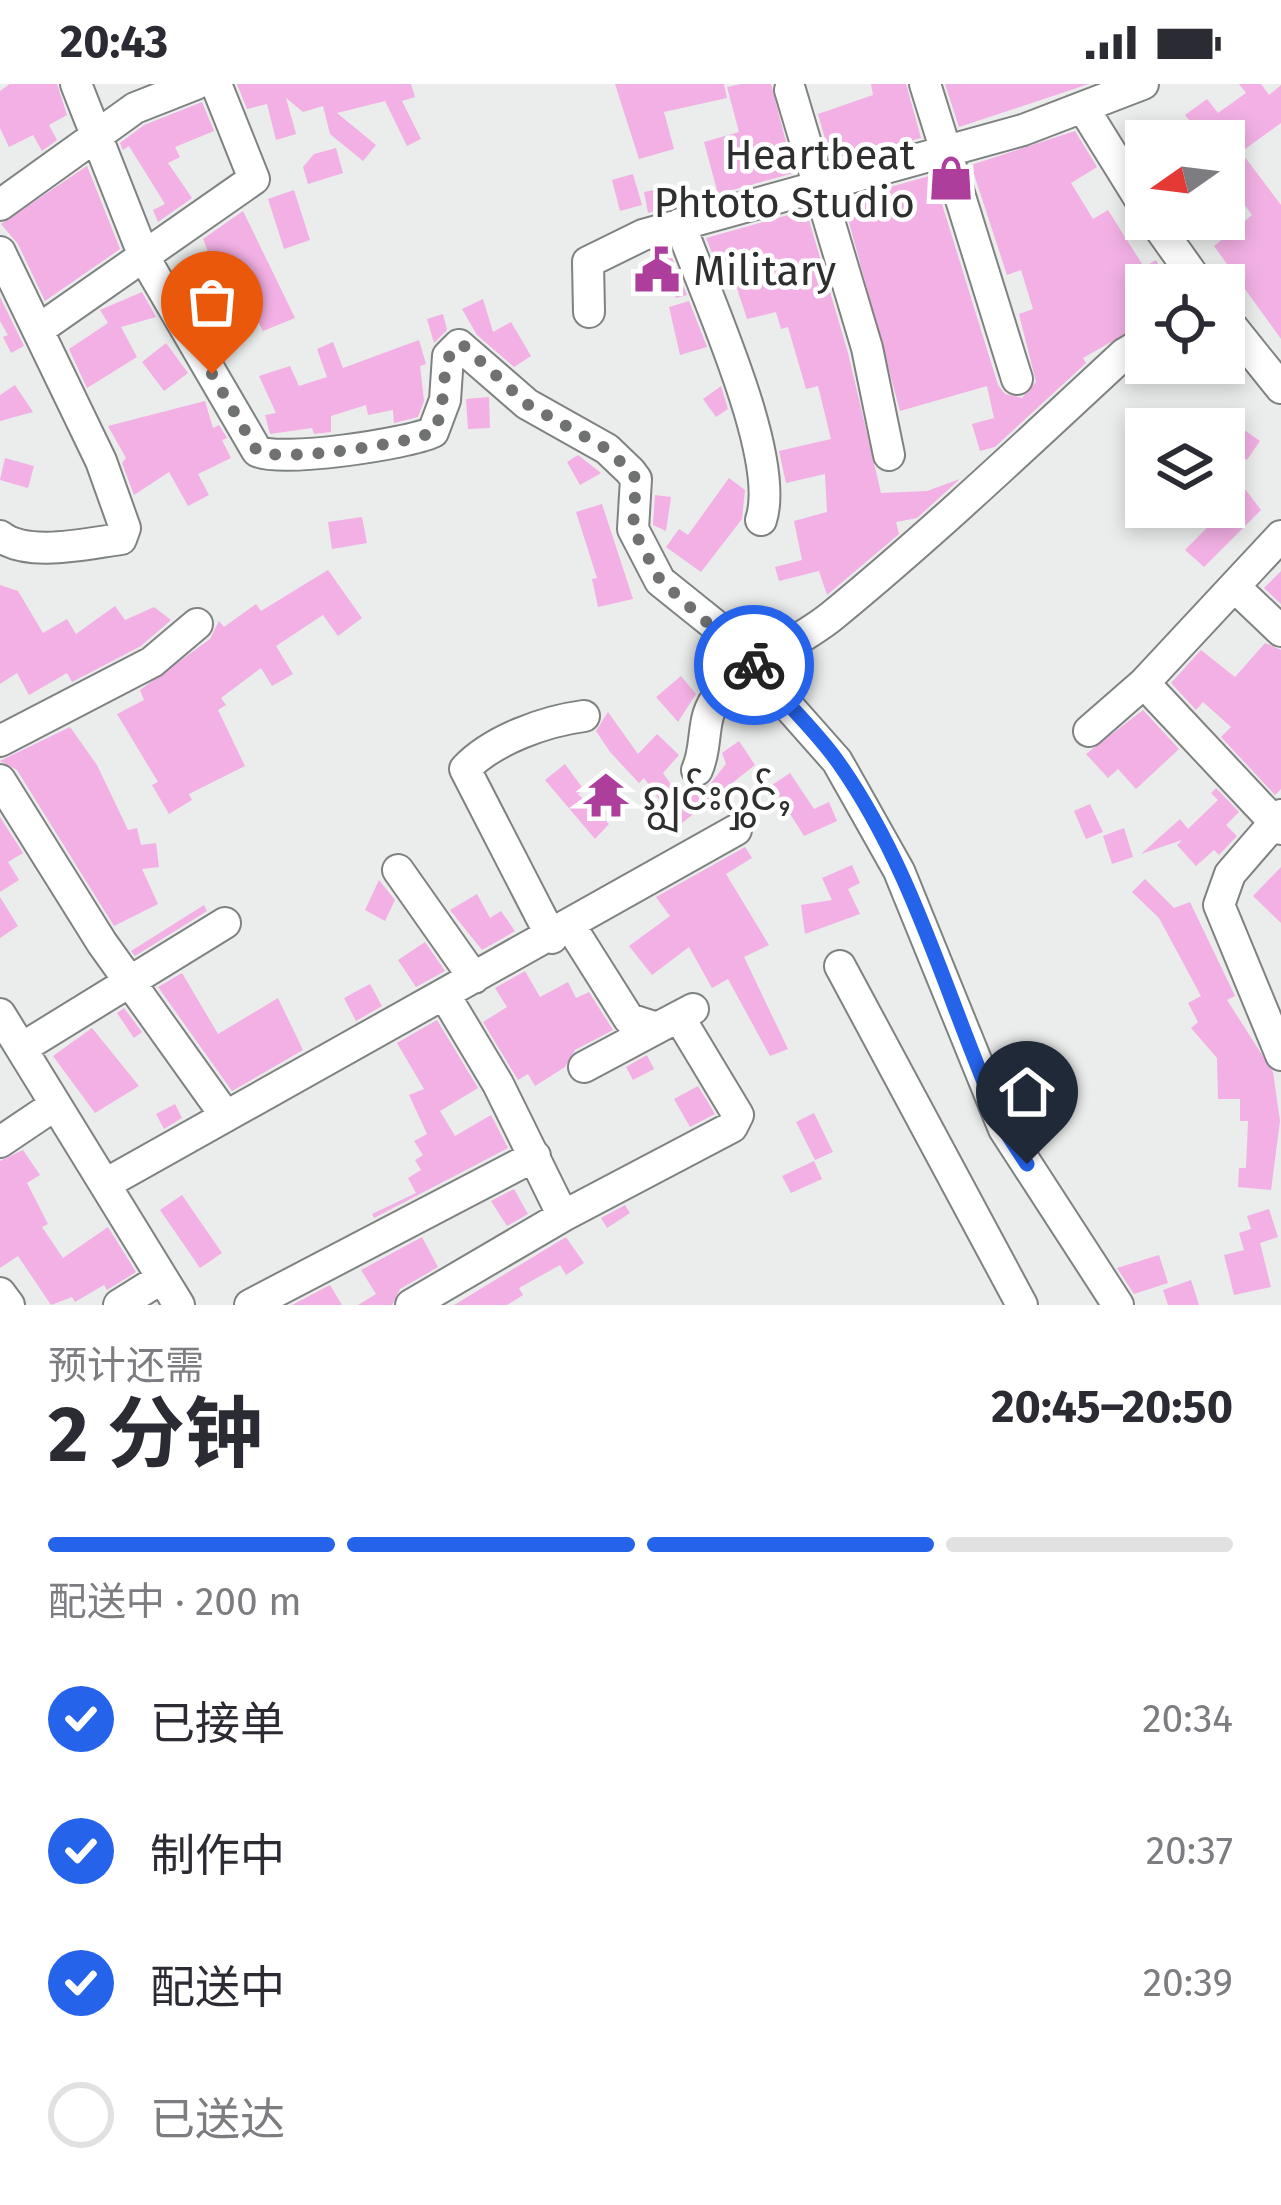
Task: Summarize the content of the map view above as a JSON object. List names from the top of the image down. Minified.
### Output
{"places":{"shop":["Heartbeat Phtoto Studio"],"public building":["Military"],"temple":["ၵျွင်းႁွင်ႇ"]},"north":"left","page":{"status":"20:43","heading":["2 分钟","预计还需","20:45–20:50"],"bar":"配送中 · 200 m","list":[["已接单","20:34"],["制作中","20:37"],["配送中","20:39"],"已送达"]}}
